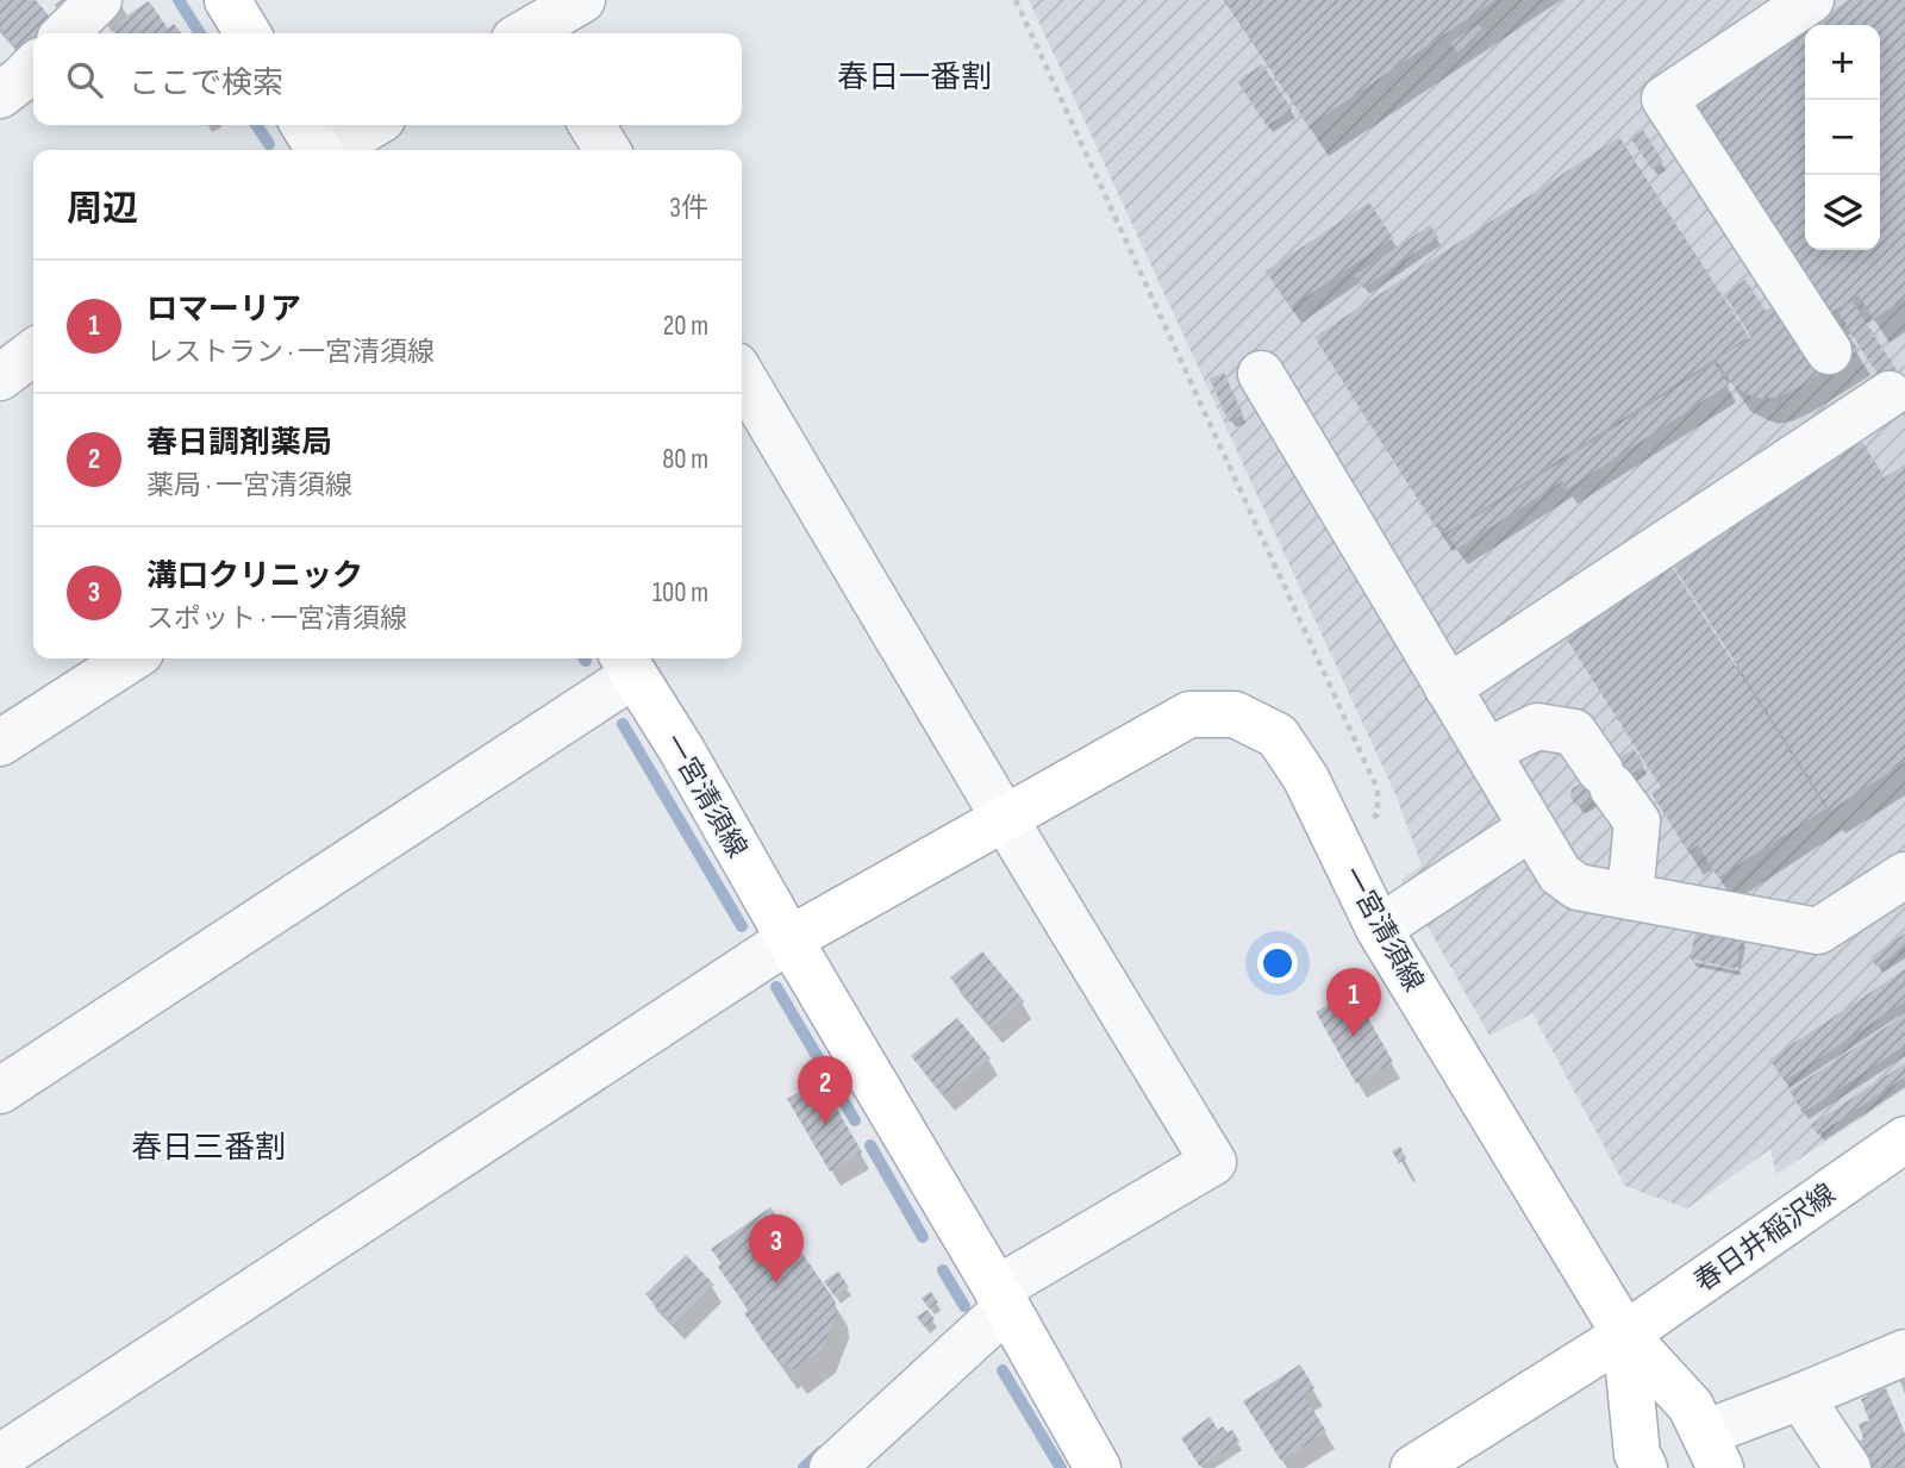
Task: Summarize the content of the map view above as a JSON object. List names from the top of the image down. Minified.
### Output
{"streets":{"main road":["一宮清須線","春日井稲沢線"]},"crossings":[["一宮清須線","春日井稲沢線"]],"districts":["春日一番割","春日三番割"],"page":{"map_buttons":["+","−"],"search":"ここで検索","heading":["周辺","3件"],"list":[{"mark":"1","name":"ロマーリア","note":"レストラン · 一宮清須線","value":"20 m"},{"mark":"2","name":"春日調剤薬局","note":"薬局 · 一宮清須線","value":"80 m"},{"mark":"3","name":"溝口クリニック","note":"スポット · 一宮清須線","value":"100 m"}],"pins":["1","2","3"]}}
